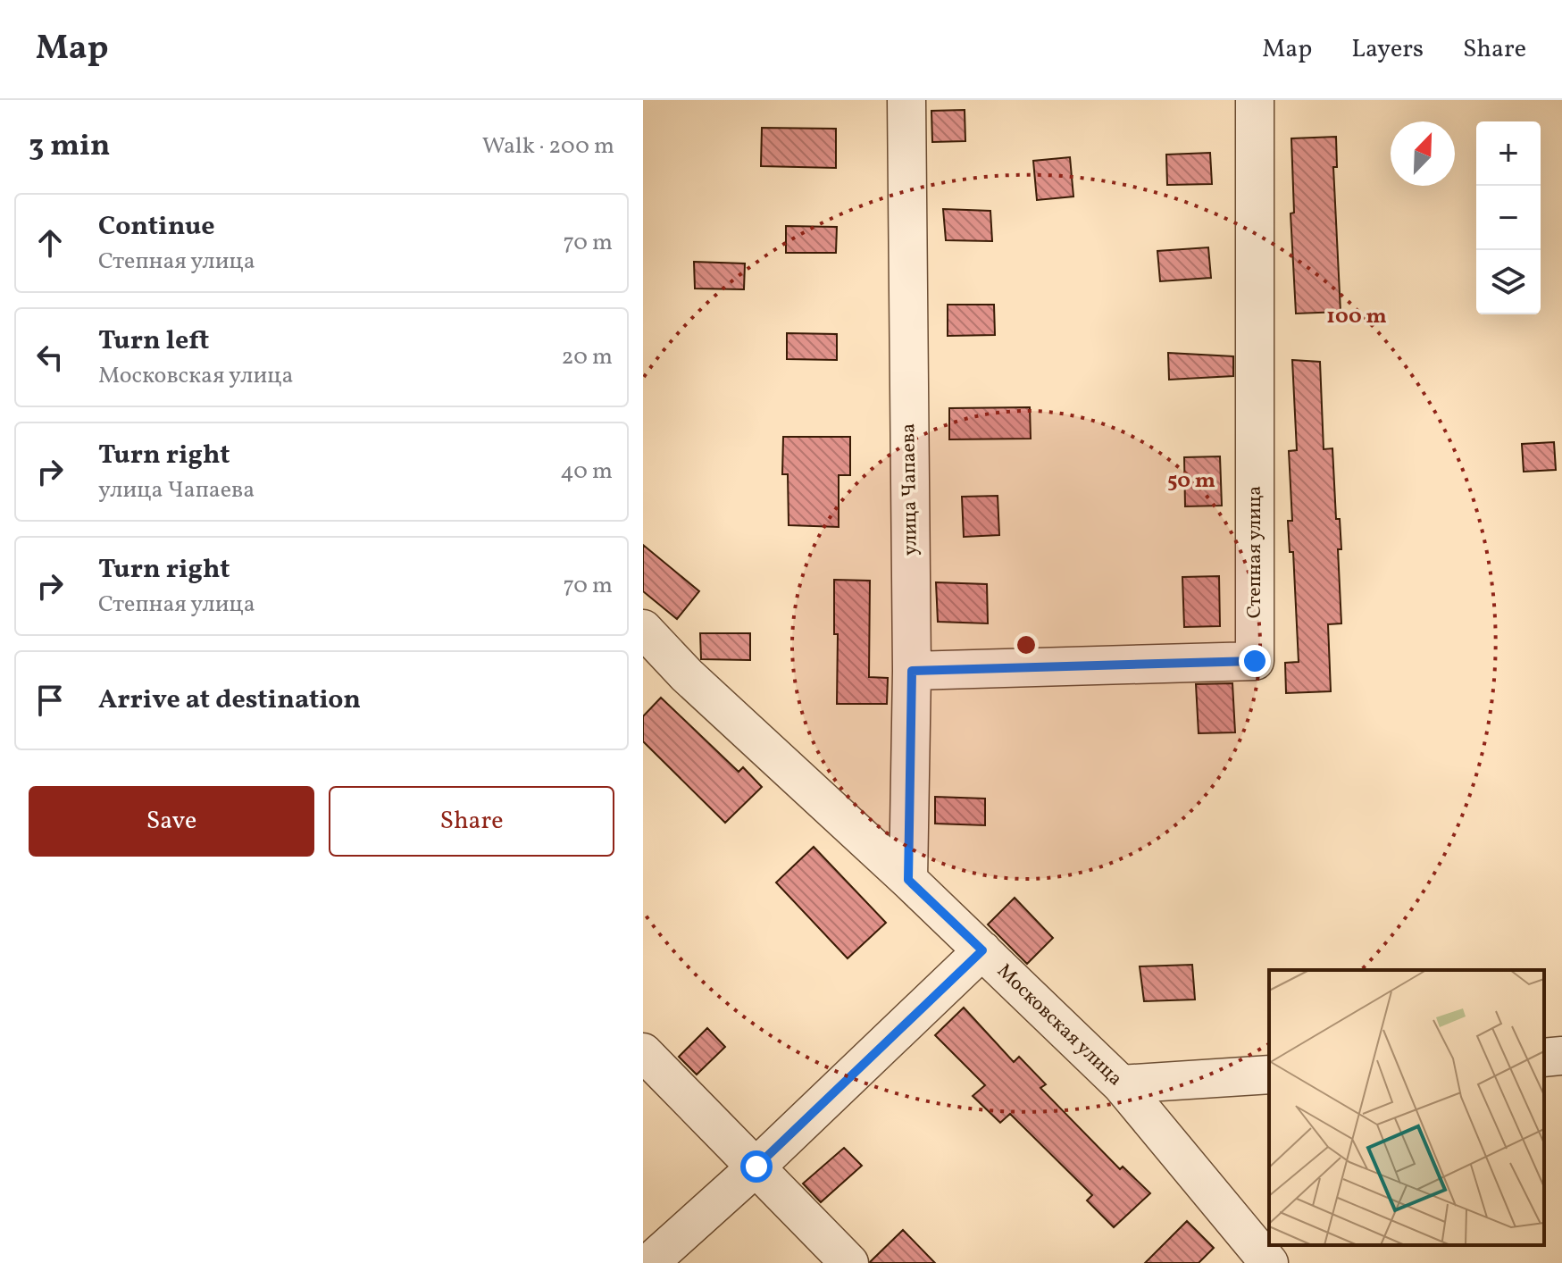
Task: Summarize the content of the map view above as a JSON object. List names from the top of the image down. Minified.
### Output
{"streets":{"street":["улица Чапаева","Степная улица","Московская улица"]},"crossings":[["улица Чапаева","Степная улица"],["улица Чапаева","Московская улица"]],"north":"top right","page":{"header":"Map","nav":["Map","Layers","Share"],"heading":["3 min","Walk · 200 m"],"map_buttons":["+","−"],"list":[["Continue","Степная улица","70 m"],["Turn left","Московская улица","20 m"],["Turn right","улица Чапаева","40 m"],["Turn right","Степная улица","70 m"],"Arrive at destination"],"buttons":["Save","Share"]},"rings":["100 m","50 m"]}
